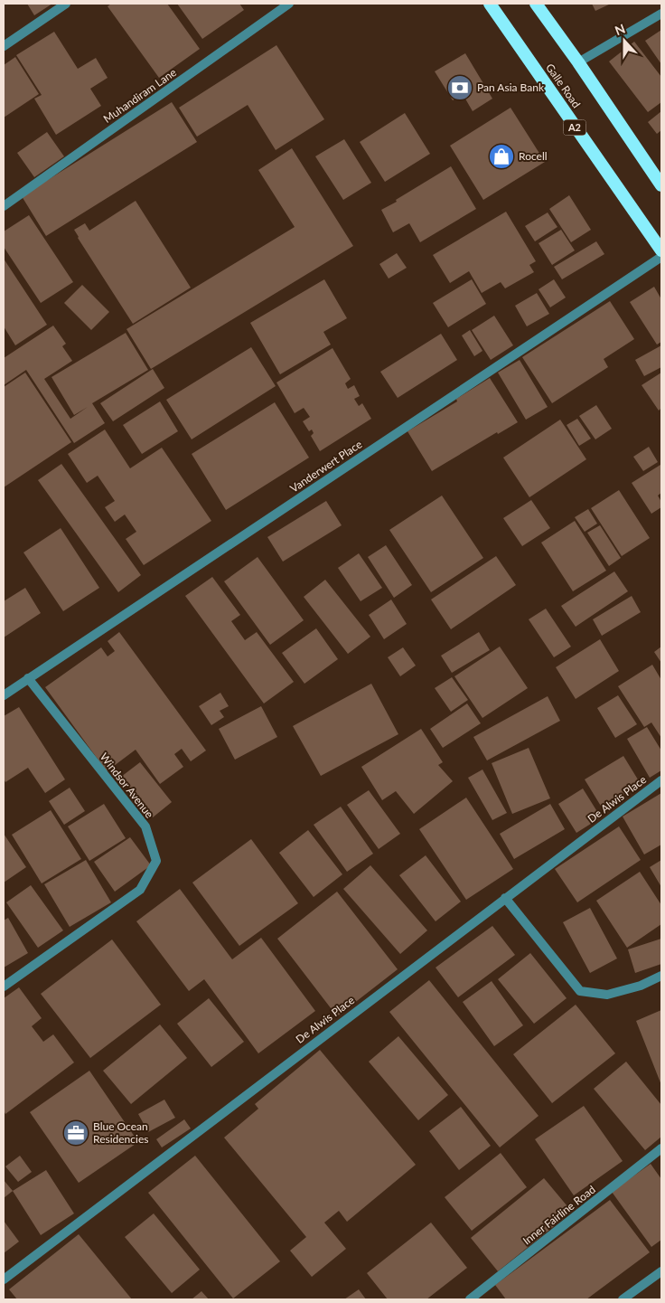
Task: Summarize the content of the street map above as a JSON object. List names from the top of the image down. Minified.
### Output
{"streets":{"highway":["Galle Road","A2"],"street":["Muhandiram Lane","Vanderwert Place","Windsor Avenue","De Alwis Place","Inner Fairline Road"]},"crossings":[["Vanderwert Place","Windsor Avenue"]],"places":{"bank":["Pan Asia Bank"],"shop":["Rocell"],"office":["Blue Ocean Residencies"]},"north":"top"}
